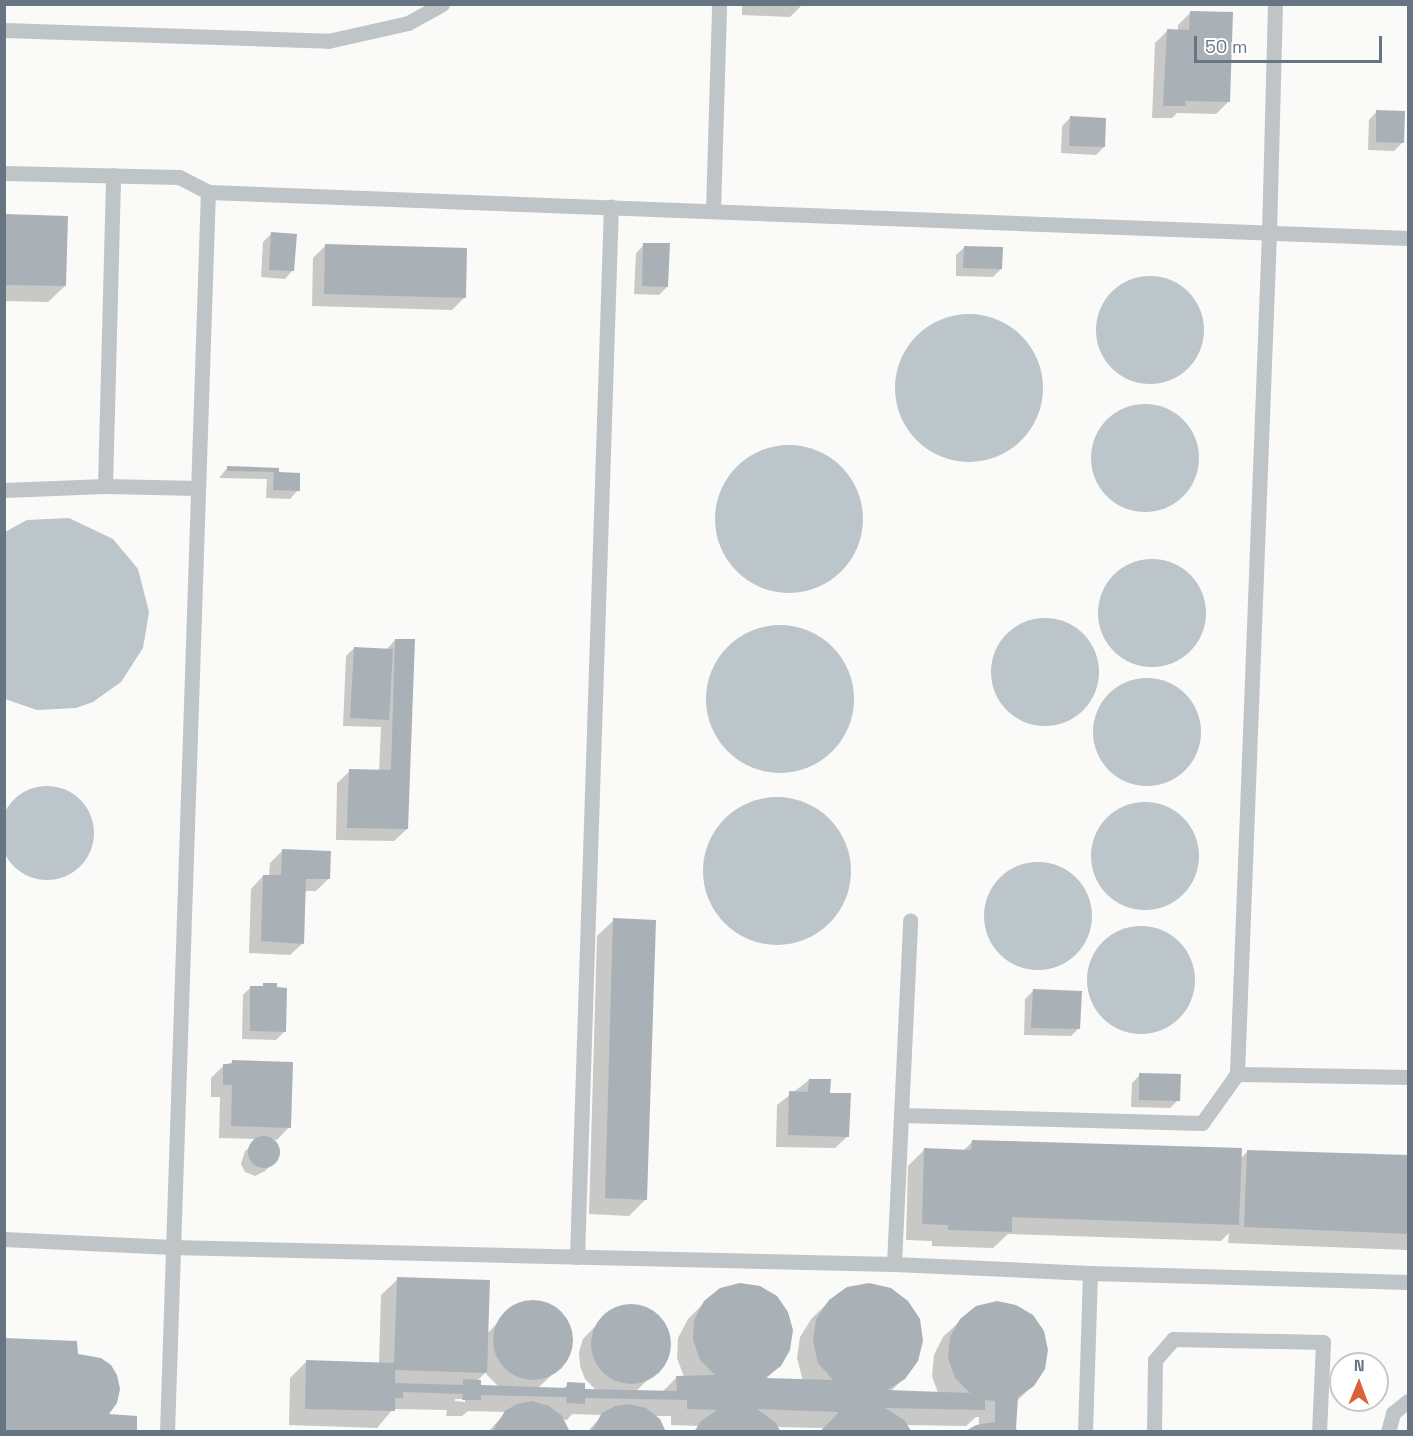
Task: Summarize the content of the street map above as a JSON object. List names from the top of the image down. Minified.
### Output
{"scale_bar":"50 m","north":"top"}
